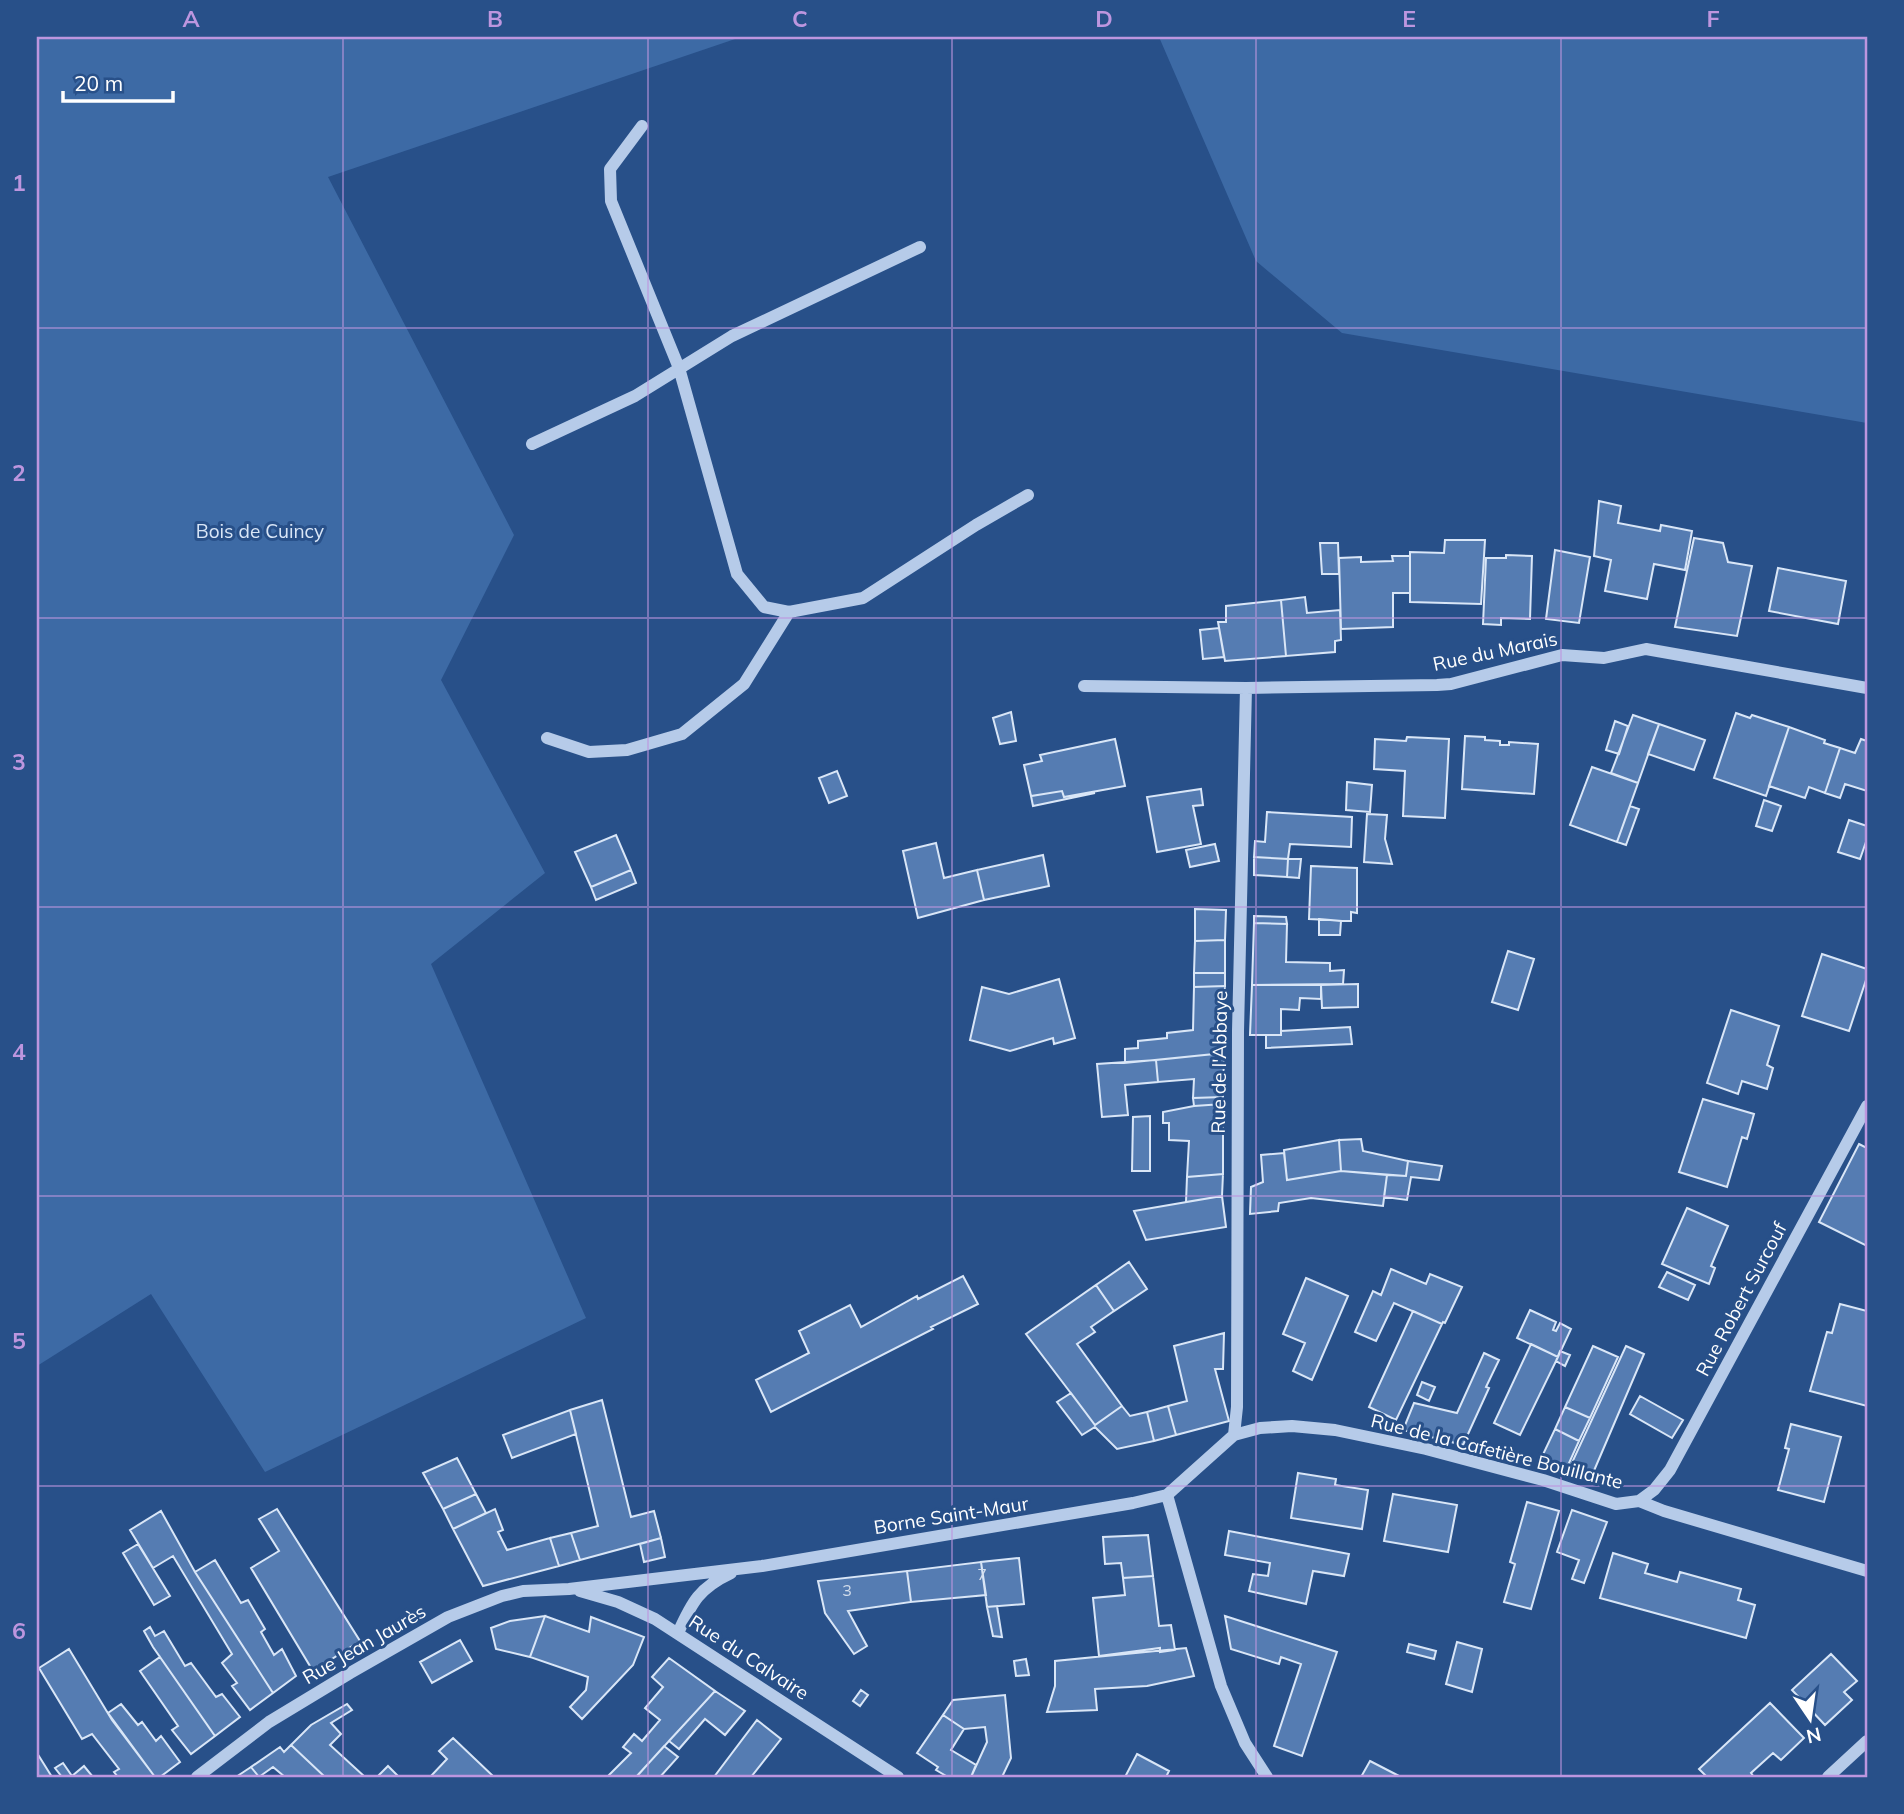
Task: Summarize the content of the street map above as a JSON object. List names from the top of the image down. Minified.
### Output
{"streets":{"street":["Rue du Marais","Rue de l'Abbaye","Rue Robert Surcouf","Rue de la Cafetière Bouillante","Borne Saint-Maur","Rue Jean Jaurès","Rue du Calvaire"]},"crossings":[["Rue du Marais","Rue de l'Abbaye"],["Rue de l'Abbaye","Rue de la Cafetière Bouillante"],["Rue Robert Surcouf","Rue de la Cafetière Bouillante"],["Borne Saint-Maur","Rue Jean Jaurès"],["Borne Saint-Maur","Rue du Calvaire"],["Rue Jean Jaurès","Rue du Calvaire"]],"parks":["Bois de Cuincy"],"house_numbers":["7","3"],"scale_bar":"20 m","north":"bottom","grid":{"columns":["A","B","C","D","E","F"],"rows":["1","2","3","4","5","6"]}}
